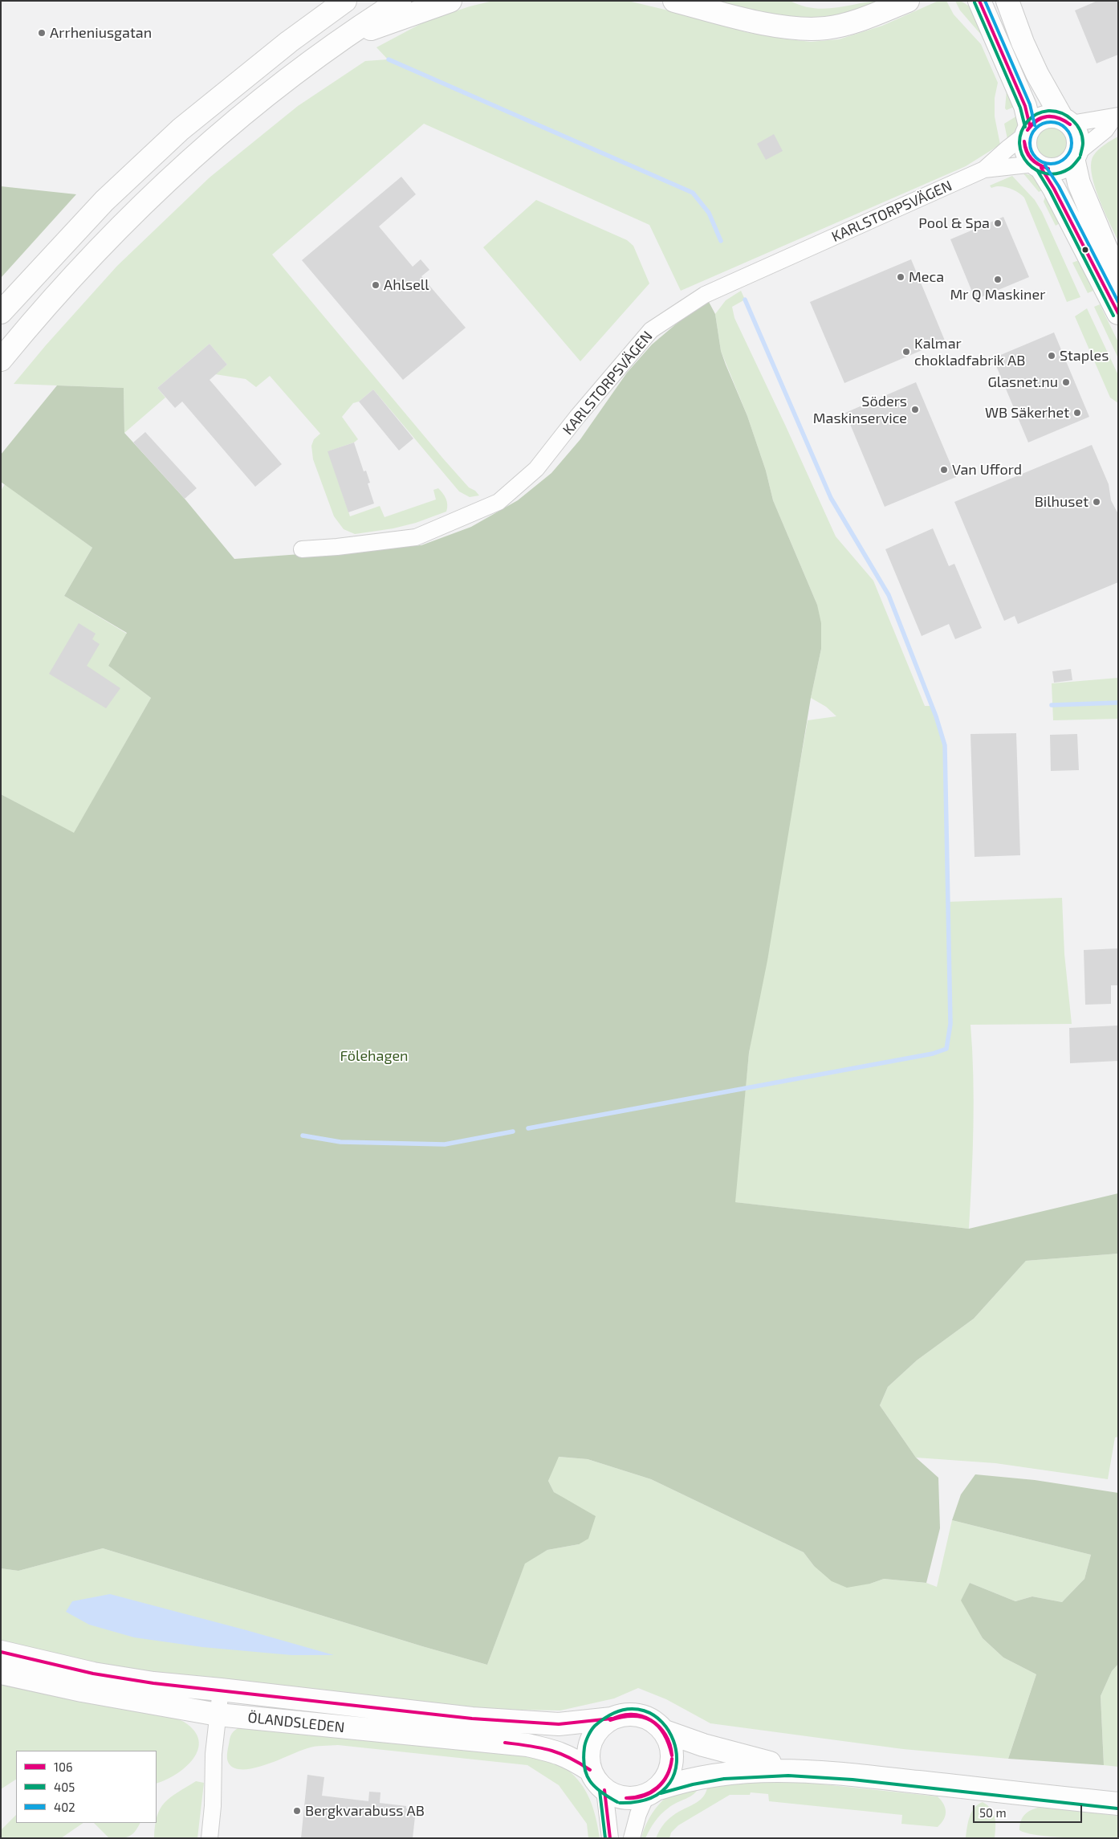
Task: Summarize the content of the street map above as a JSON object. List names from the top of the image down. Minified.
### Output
{"streets":{"main road":["ÖLANDSLEDEN"],"street":["KARLSTORPSVÄGEN"]},"parks":["Fölehagen"],"places":["Arrheniusgatan","Pool & Spa","Meca","Mr Q Maskiner","Ahlsell","Kalmar chokladfabrik AB","Staples","Glasnet.nu","Söders Maskinservice","WB Säkerhet","Van Ufford","Bilhuset","Bergkvarabuss AB"],"lines":["transit line 106","transit line 402","transit line 405"],"legend":["106","405","402"],"scale_bar":"50 m"}
